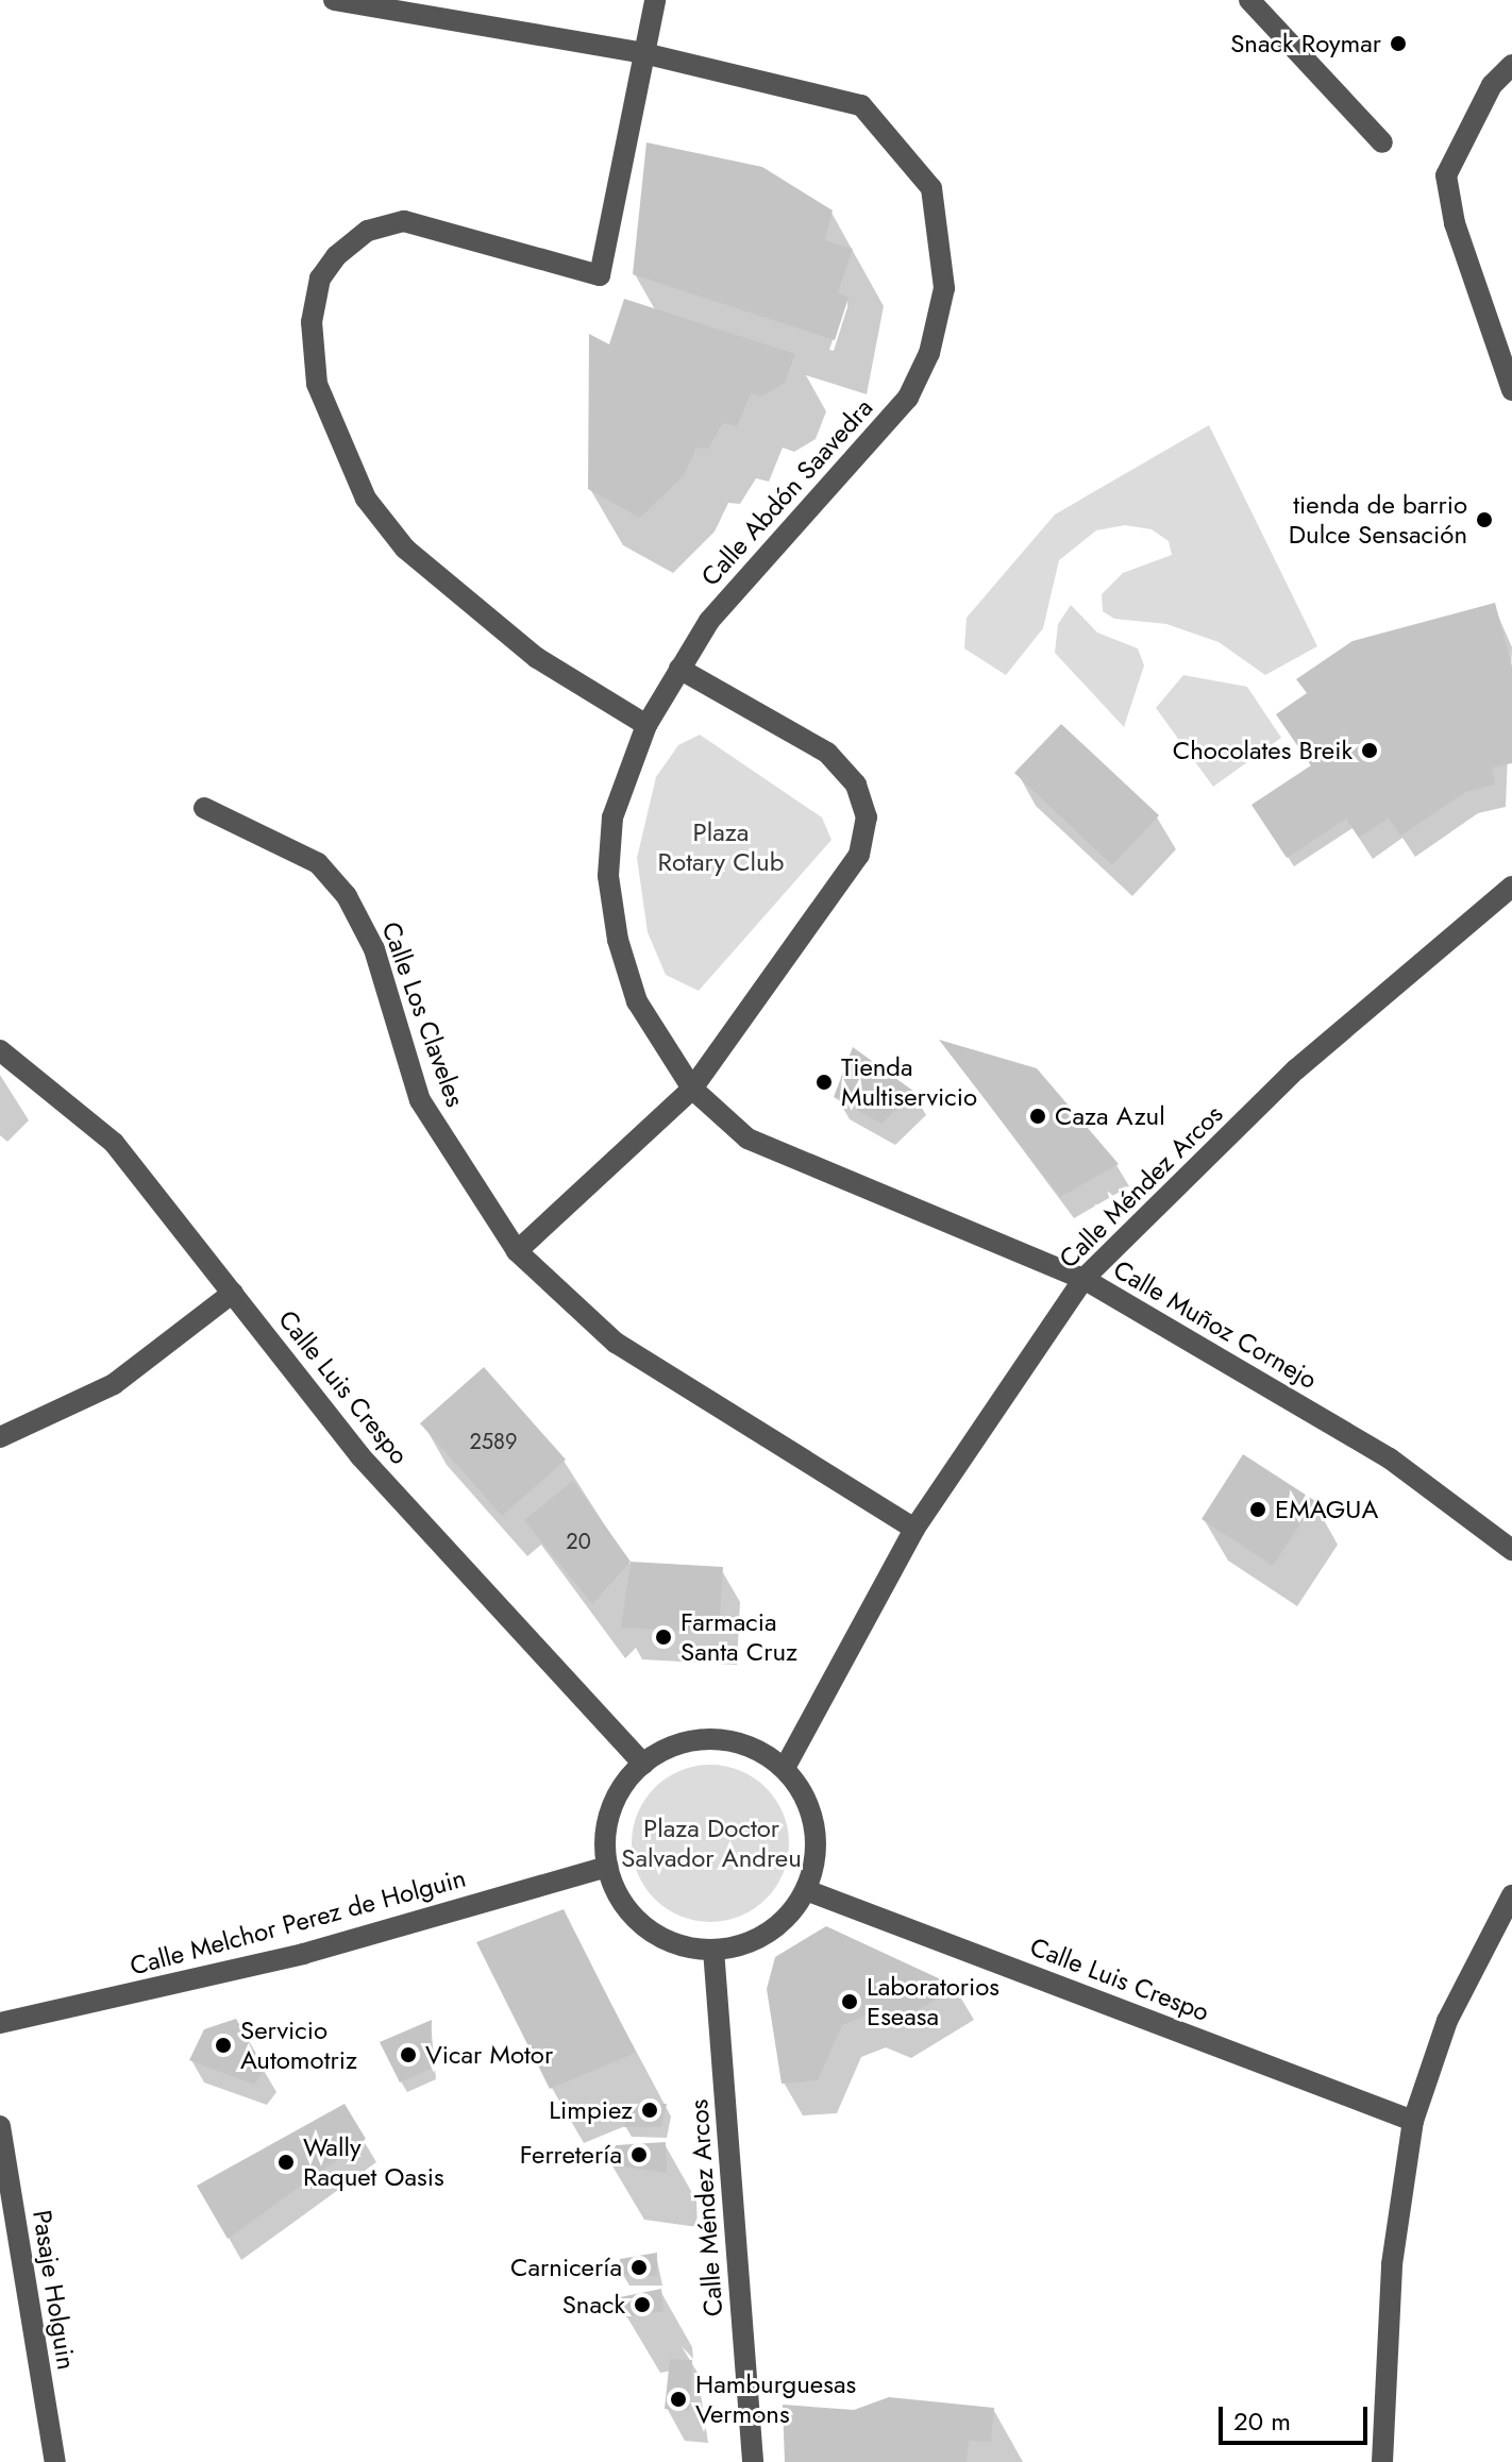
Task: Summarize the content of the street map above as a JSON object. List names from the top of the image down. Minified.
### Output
{"streets":{"street":["Calle Abdón Saavedra","Calle Los Claveles","Calle Méndez Arcos","Calle Muñoz Cornejo","Calle Luis Crespo","Calle Melchor Perez de Holguin","Pasaje Holguin"]},"crossings":[["Calle Abdón Saavedra","Calle Muñoz Cornejo"],["Calle Los Claveles","Calle Méndez Arcos"],["Calle Méndez Arcos","Calle Muñoz Cornejo"],["Calle Méndez Arcos","Calle Luis Crespo"],["Calle Méndez Arcos","Calle Melchor Perez de Holguin"],["Calle Luis Crespo","Calle Melchor Perez de Holguin"]],"parks":["Plaza Rotary Club","Plaza Doctor Salvador Andreu"],"places":["Snack Roymar","tienda de barrio Dulce Sensación","Chocolates Breik","Tienda Multiservicio","Caza Azul","EMAGUA","Farmacia Santa Cruz","Laboratorios Eseasa","Servicio Automotriz","Vicar Motor","Limpiez","Ferretería","Wally Raquet Oasis","Carnicería","Snack","Hamburguesas Vermons"],"house_numbers":["2589","20"],"scale_bar":"20 m"}
